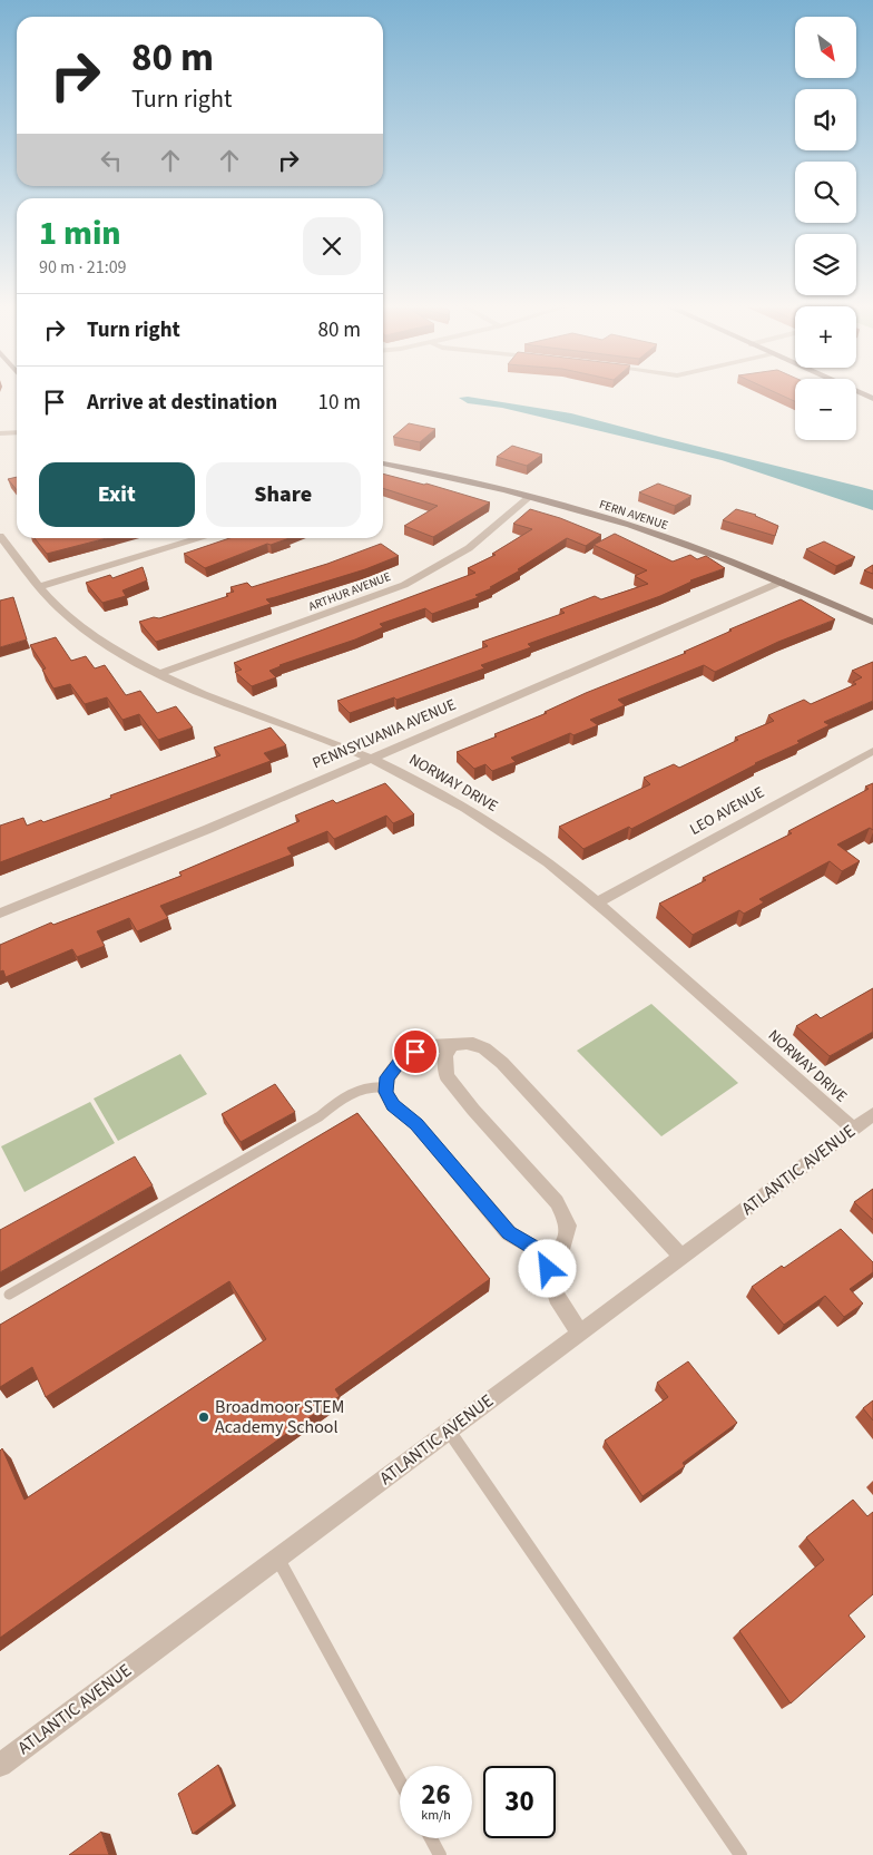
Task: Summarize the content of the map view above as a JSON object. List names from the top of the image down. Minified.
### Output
{"streets":{"street":["FERN AVENUE","ARTHUR AVENUE","PENNSYLVANIA AVENUE","NORWAY DRIVE","LEO AVENUE","ATLANTIC AVENUE"]},"crossings":[["FERN AVENUE","ARTHUR AVENUE"],["FERN AVENUE","PENNSYLVANIA AVENUE"],["ARTHUR AVENUE","NORWAY DRIVE"],["PENNSYLVANIA AVENUE","NORWAY DRIVE"],["NORWAY DRIVE","LEO AVENUE"],["NORWAY DRIVE","ATLANTIC AVENUE"]],"places":["Broadmoor STEM Academy School"],"north":"bottom right","page":{"map_buttons":["+","−"],"turn":["80 m","Turn right"],"heading":["1 min","90 m · 21:09"],"list":[{"name":"Turn right","value":"80 m"},{"name":"Arrive at destination","value":"10 m"}],"buttons":["Exit","Share"],"speed":"26 km/h","limit":"30"}}
